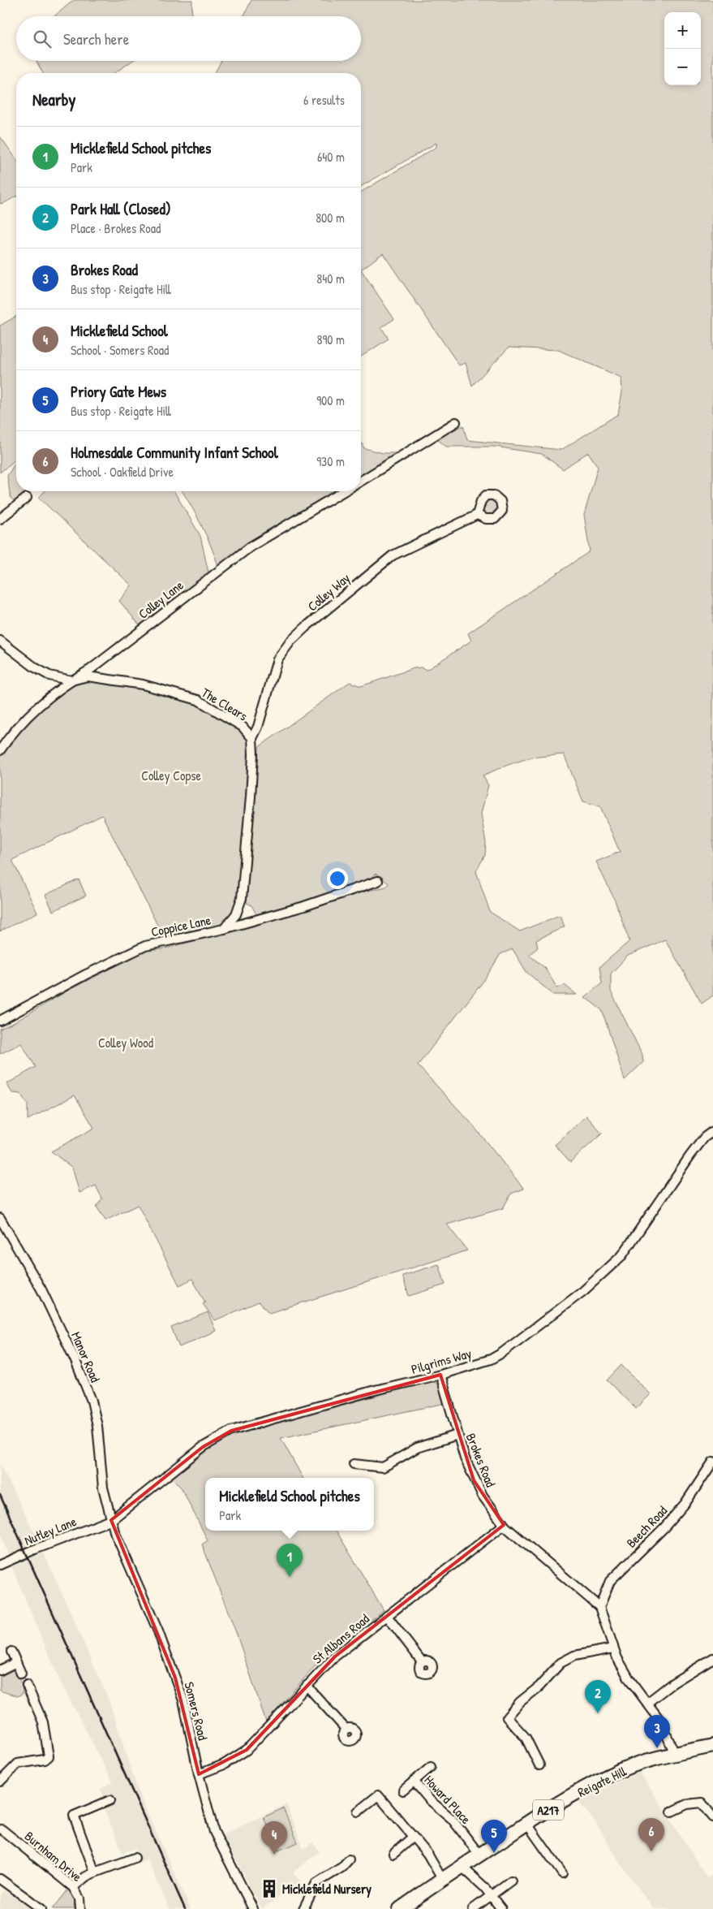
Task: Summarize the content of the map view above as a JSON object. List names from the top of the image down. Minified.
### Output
{"streets":{"main road":["Reigate Hill","A217"],"street":["Colley Way","Colley Lane","The Clears","Coppice Lane","Manor Road","Pilgrims Way","Brokes Road","Beech Road","Nutley Lane","St Albans Road","Somers Road","Howard Place","Burnham Drive"]},"crossings":[["Colley Way","The Clears"],["Colley Lane","The Clears"],["The Clears","Coppice Lane"],["Manor Road","Pilgrims Way"],["Manor Road","Nutley Lane"],["Manor Road","Somers Road"],["Pilgrims Way","Brokes Road"],["Pilgrims Way","Nutley Lane"],["Pilgrims Way","Somers Road"],["Brokes Road","Beech Road"],["Brokes Road","St Albans Road"],["Nutley Lane","Somers Road"],["St Albans Road","Somers Road"],["Reigate Hill","Howard Place"]],"parks":["Colley Copse","Colley Wood"],"places":{"building":["Micklefield Nursery"]},"page":{"map_buttons":["+","−"],"search":"Search here","heading":["Nearby","6 results"],"list":[{"mark":"1","name":"Micklefield School pitches","note":"Park","value":"640 m"},{"mark":"2","name":"Park Hall (Closed)","note":"Place · Brokes Road","value":"800 m"},{"mark":"3","name":"Brokes Road","note":"Bus stop · Reigate Hill","value":"840 m"},{"mark":"4","name":"Micklefield School","note":"School · Somers Road","value":"890 m"},{"mark":"5","name":"Priory Gate Mews","note":"Bus stop · Reigate Hill","value":"900 m"},{"mark":"6","name":"Holmesdale Community Infant School","note":"School · Oakfield Drive","value":"930 m"}],"popup":["Micklefield School pitches","Park"],"pins":["1","2","3","6","5","4"]}}
